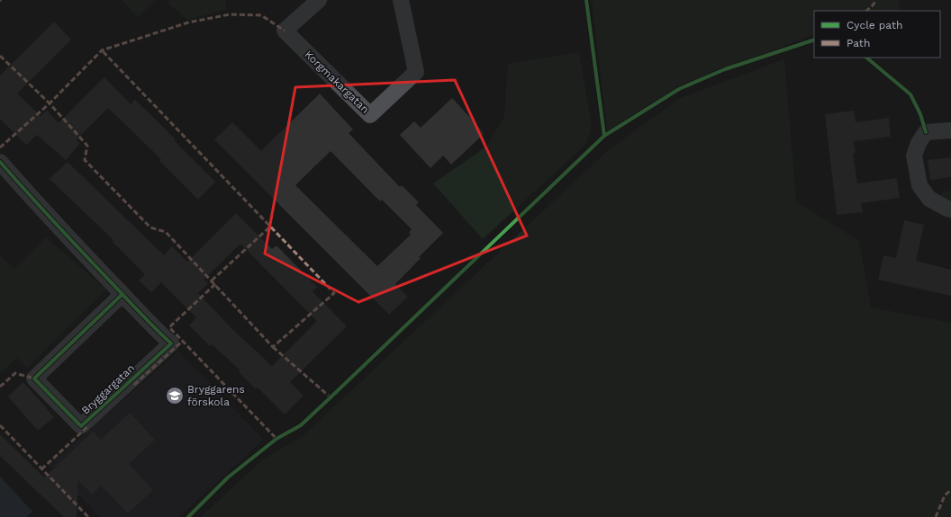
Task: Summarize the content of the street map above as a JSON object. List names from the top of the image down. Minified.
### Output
{"streets":{"street":["Korgmakargatan","Bryggargatan"]},"places":{"school or university":["Bryggarens förskola"]},"legend":["Cycle path","Path"]}
